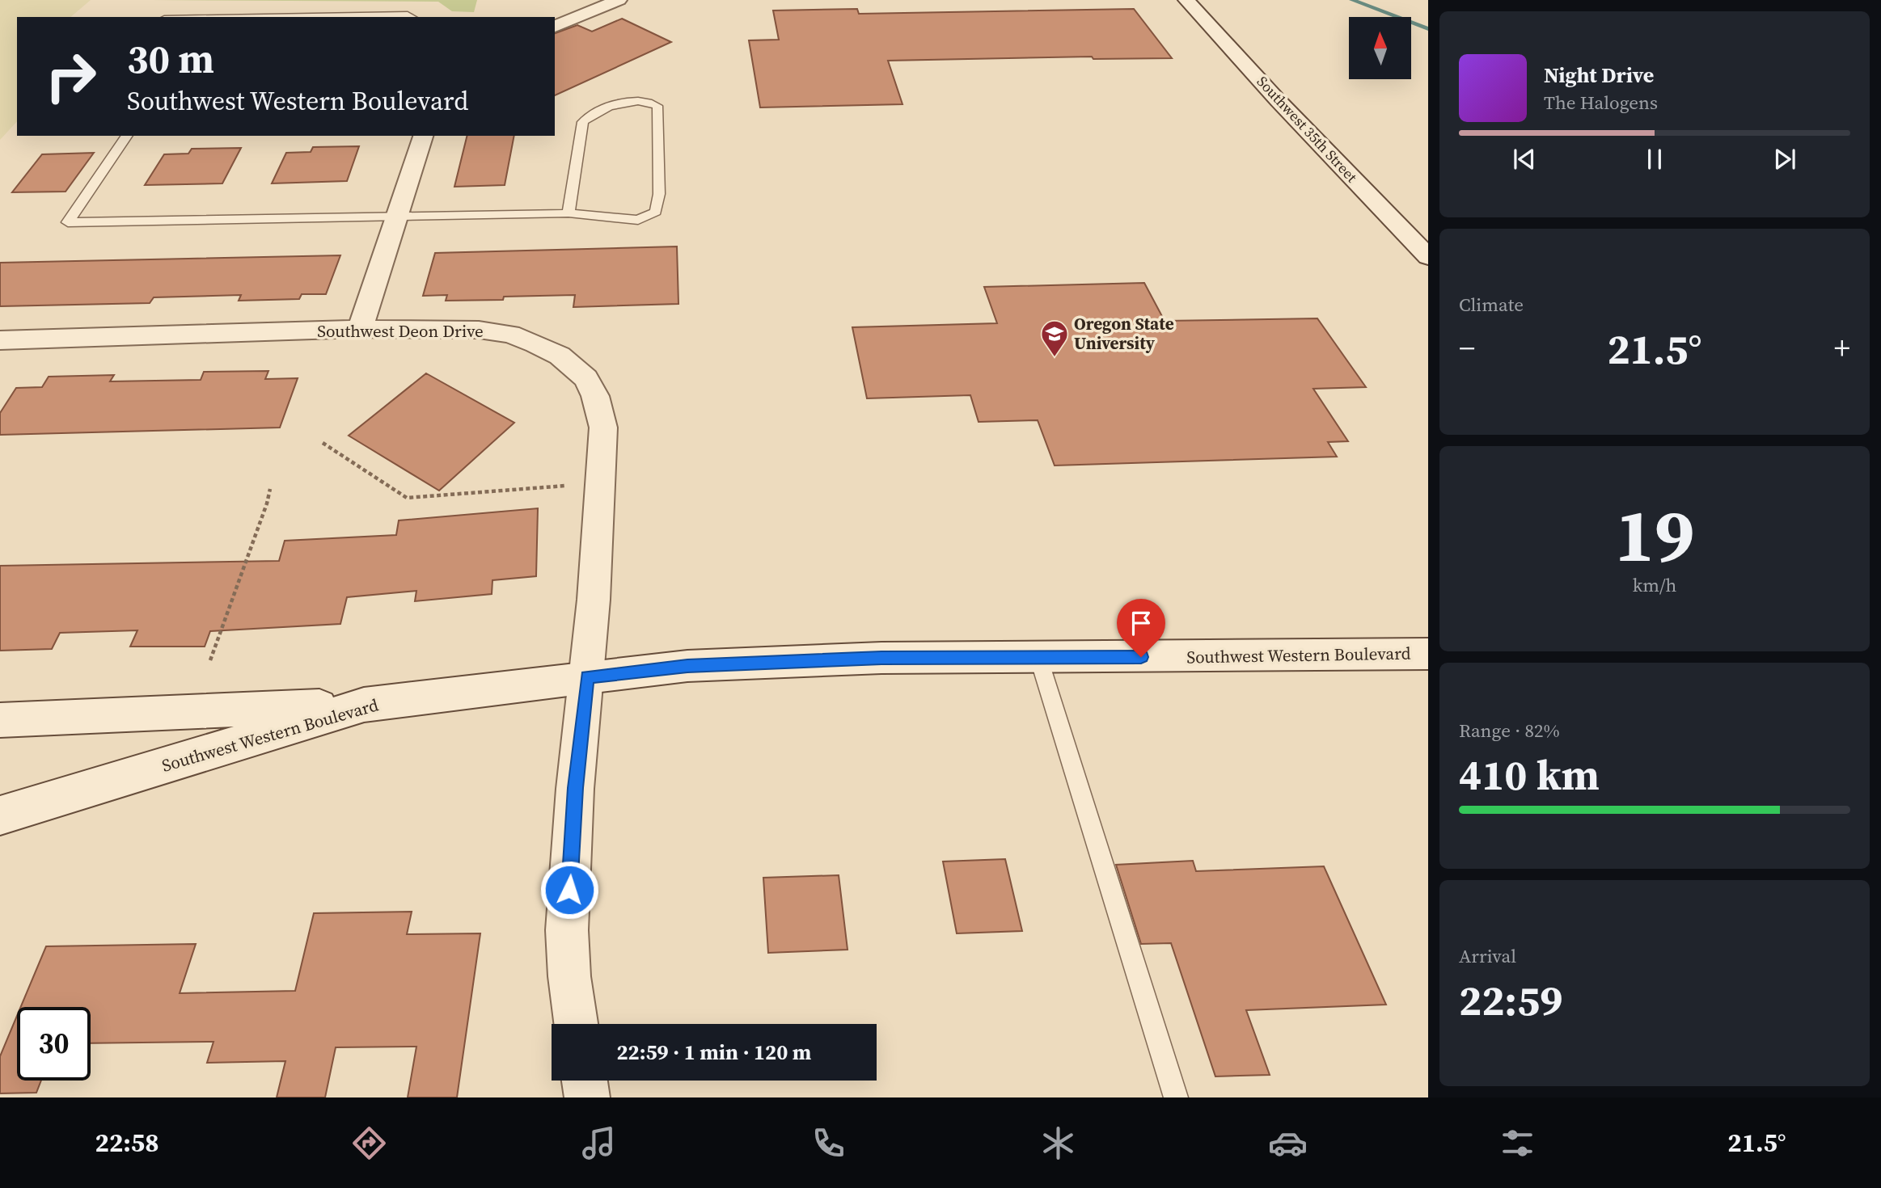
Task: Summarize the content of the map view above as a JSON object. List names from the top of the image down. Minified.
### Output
{"streets":{"street":["Southwest 35th Street","Southwest Deon Drive","Southwest Western Boulevard"]},"crossings":[["Southwest Deon Drive","Southwest Western Boulevard"]],"places":{"school or university":["Oregon State University"]},"north":"top","page":{"turn":["30 m","Southwest Western Boulevard"],"song":["Night Drive","The Halogens"],"tile":["Climate",["19","km/h"],["Range · 82%","410 km"],["Arrival","22:59"]],"heat":["−","21.5°","+"],"limit":"30","trip":"22:59 · 1 min · 120 m","tabs":["22:58","21.5°"]}}
